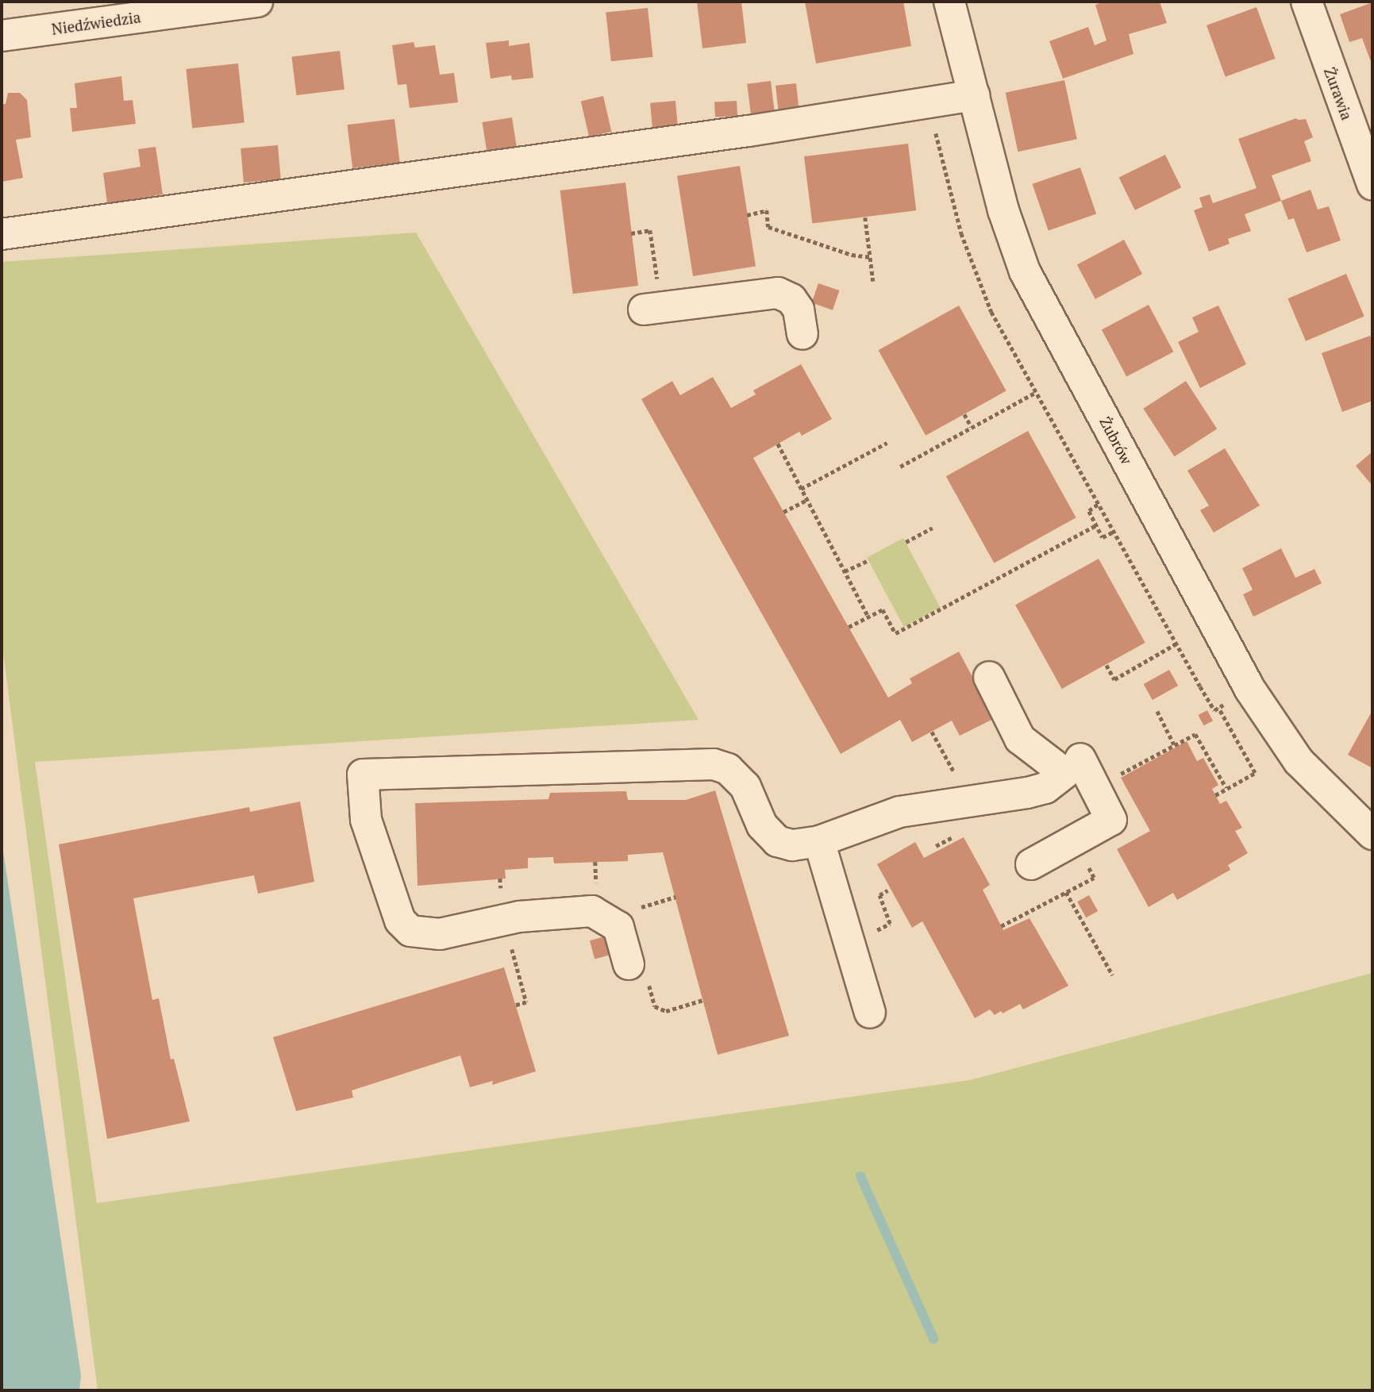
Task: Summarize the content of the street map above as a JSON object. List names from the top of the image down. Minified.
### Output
{"streets":{"street":["Niedźwiedzia","Żurawia","Żubrów"]}}
